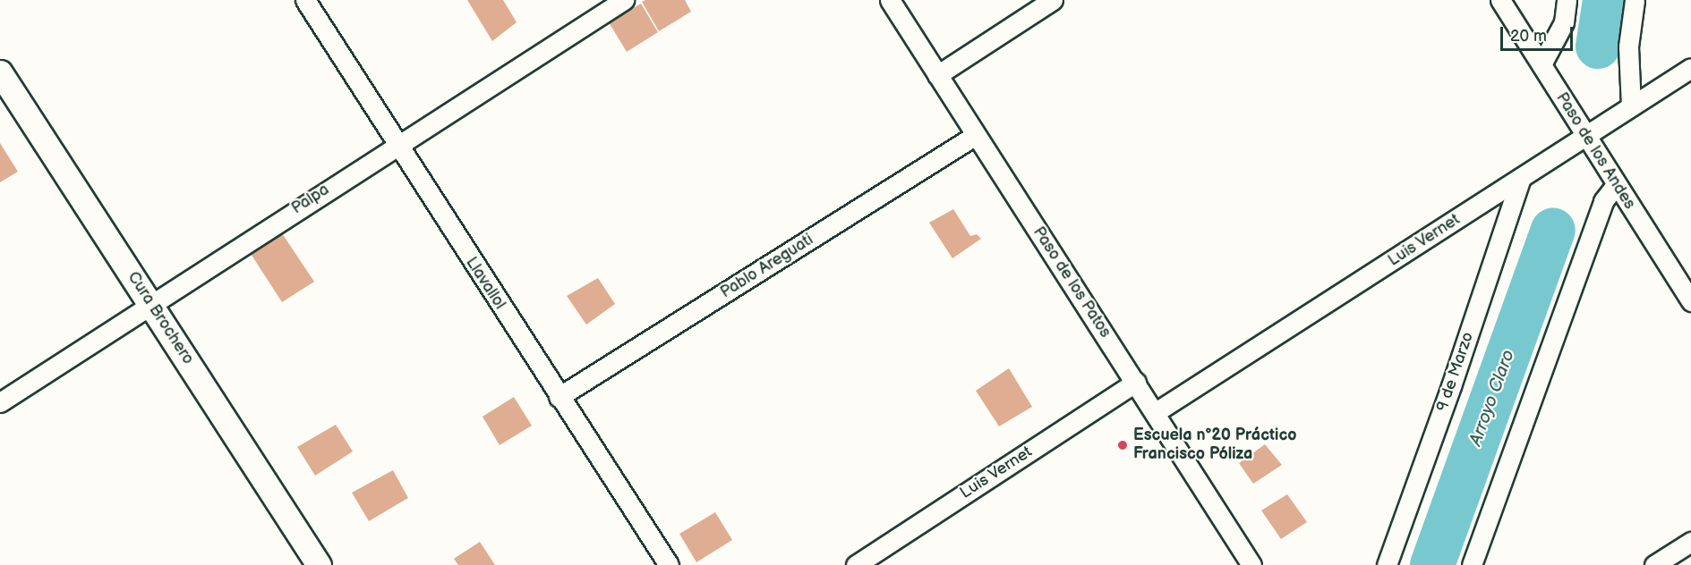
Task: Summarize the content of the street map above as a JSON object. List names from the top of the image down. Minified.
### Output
{"streets":{"street":["Paso de los Andes","Palpa","Luis Vernet","Pablo Areguati","Paso de los Patos","Llavallol","Cura Brochero","9 de Marzo"]},"crossings":[["Paso de los Andes","Luis Vernet"],["Palpa","Llavallol"],["Palpa","Cura Brochero"],["Luis Vernet","Paso de los Patos"],["Luis Vernet","9 de Marzo"],["Pablo Areguati","Paso de los Patos"],["Pablo Areguati","Llavallol"]],"water":["Arroyo Claro"],"places":["Escuela n°20 Práctico Francisco Póliza"],"scale_bar":"20 m"}
